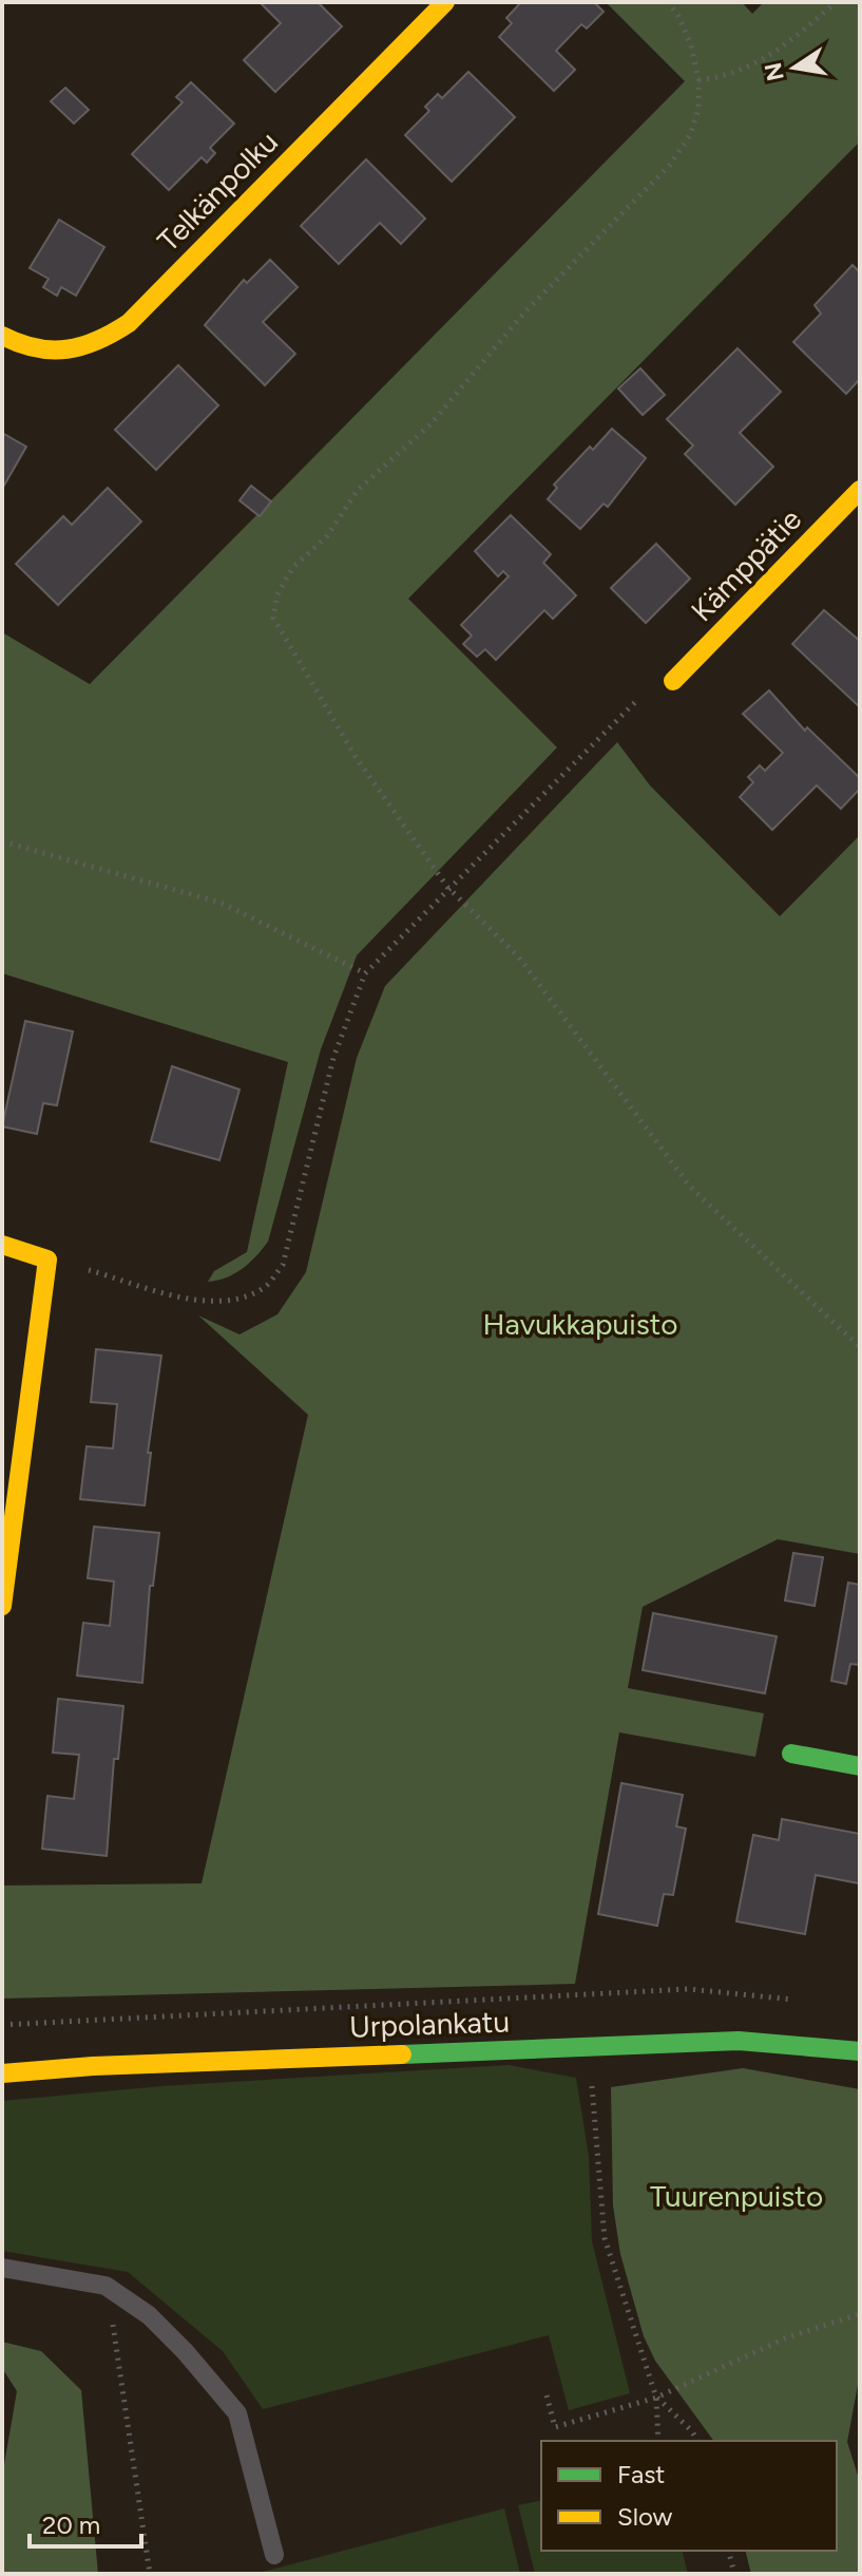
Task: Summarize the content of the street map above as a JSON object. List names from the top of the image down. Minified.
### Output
{"streets":{"street":["Telkänpolku","Kämppätie","Urpolankatu"]},"parks":["Havukkapuisto","Tuurenpuisto"],"legend":["Fast","Slow"],"scale_bar":"20 m","north":"left"}
